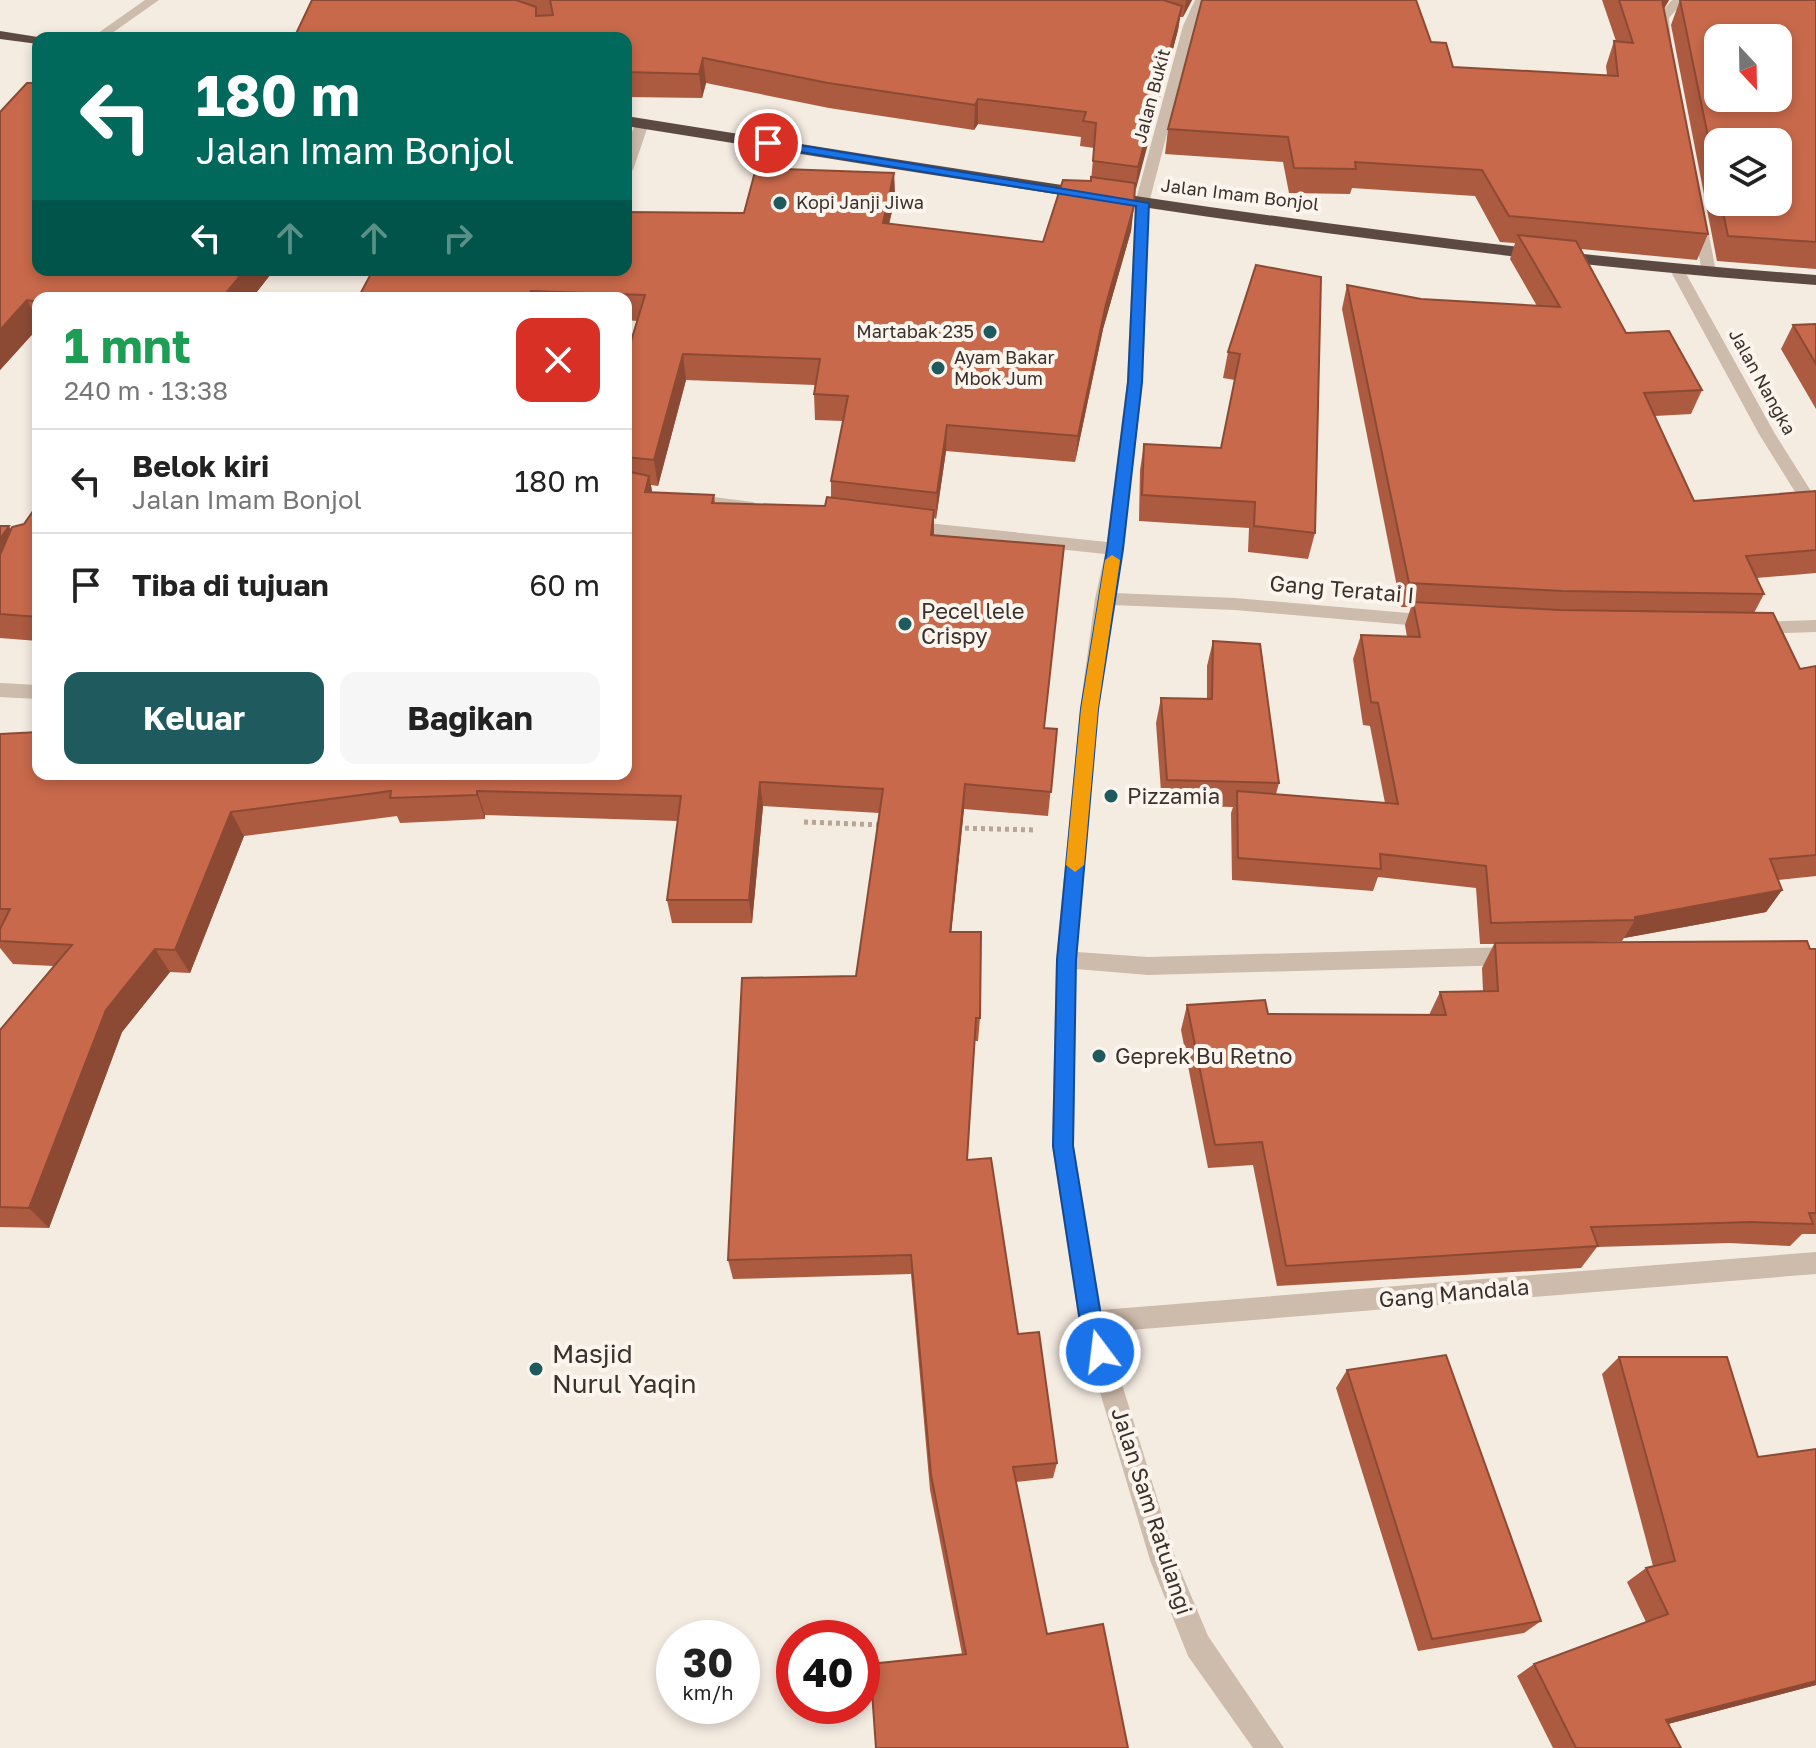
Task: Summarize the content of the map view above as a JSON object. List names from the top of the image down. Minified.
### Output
{"streets":{"highway":["Jalan Imam Bonjol"],"street":["Jalan Bukit","Jalan Nangka","Gang Teratai I","Gang Mandala","Jalan Sam Ratulangi"]},"crossings":[["Jalan Bukit","Jalan Imam Bonjol"],["Jalan Bukit","Jalan Sam Ratulangi"],["Jalan Imam Bonjol","Jalan Nangka"],["Jalan Imam Bonjol","Jalan Sam Ratulangi"],["Gang Teratai I","Jalan Sam Ratulangi"],["Gang Mandala","Jalan Sam Ratulangi"]],"places":["Kopi Janji Jiwa","Martabak 235","Ayam Bakar Mbok Jum","Pecel lele Crispy","Pizzamia","Geprek Bu Retno","Masjid Nurul Yaqin"],"north":"bottom","page":{"turn":["180 m","Jalan Imam Bonjol"],"heading":["1 mnt","240 m · 13:38"],"list":[{"name":"Belok kiri","note":"Jalan Imam Bonjol","value":"180 m"},{"name":"Tiba di tujuan","value":"60 m"}],"buttons":["Keluar","Bagikan"],"speed":"30 km/h","limit":"40"}}
